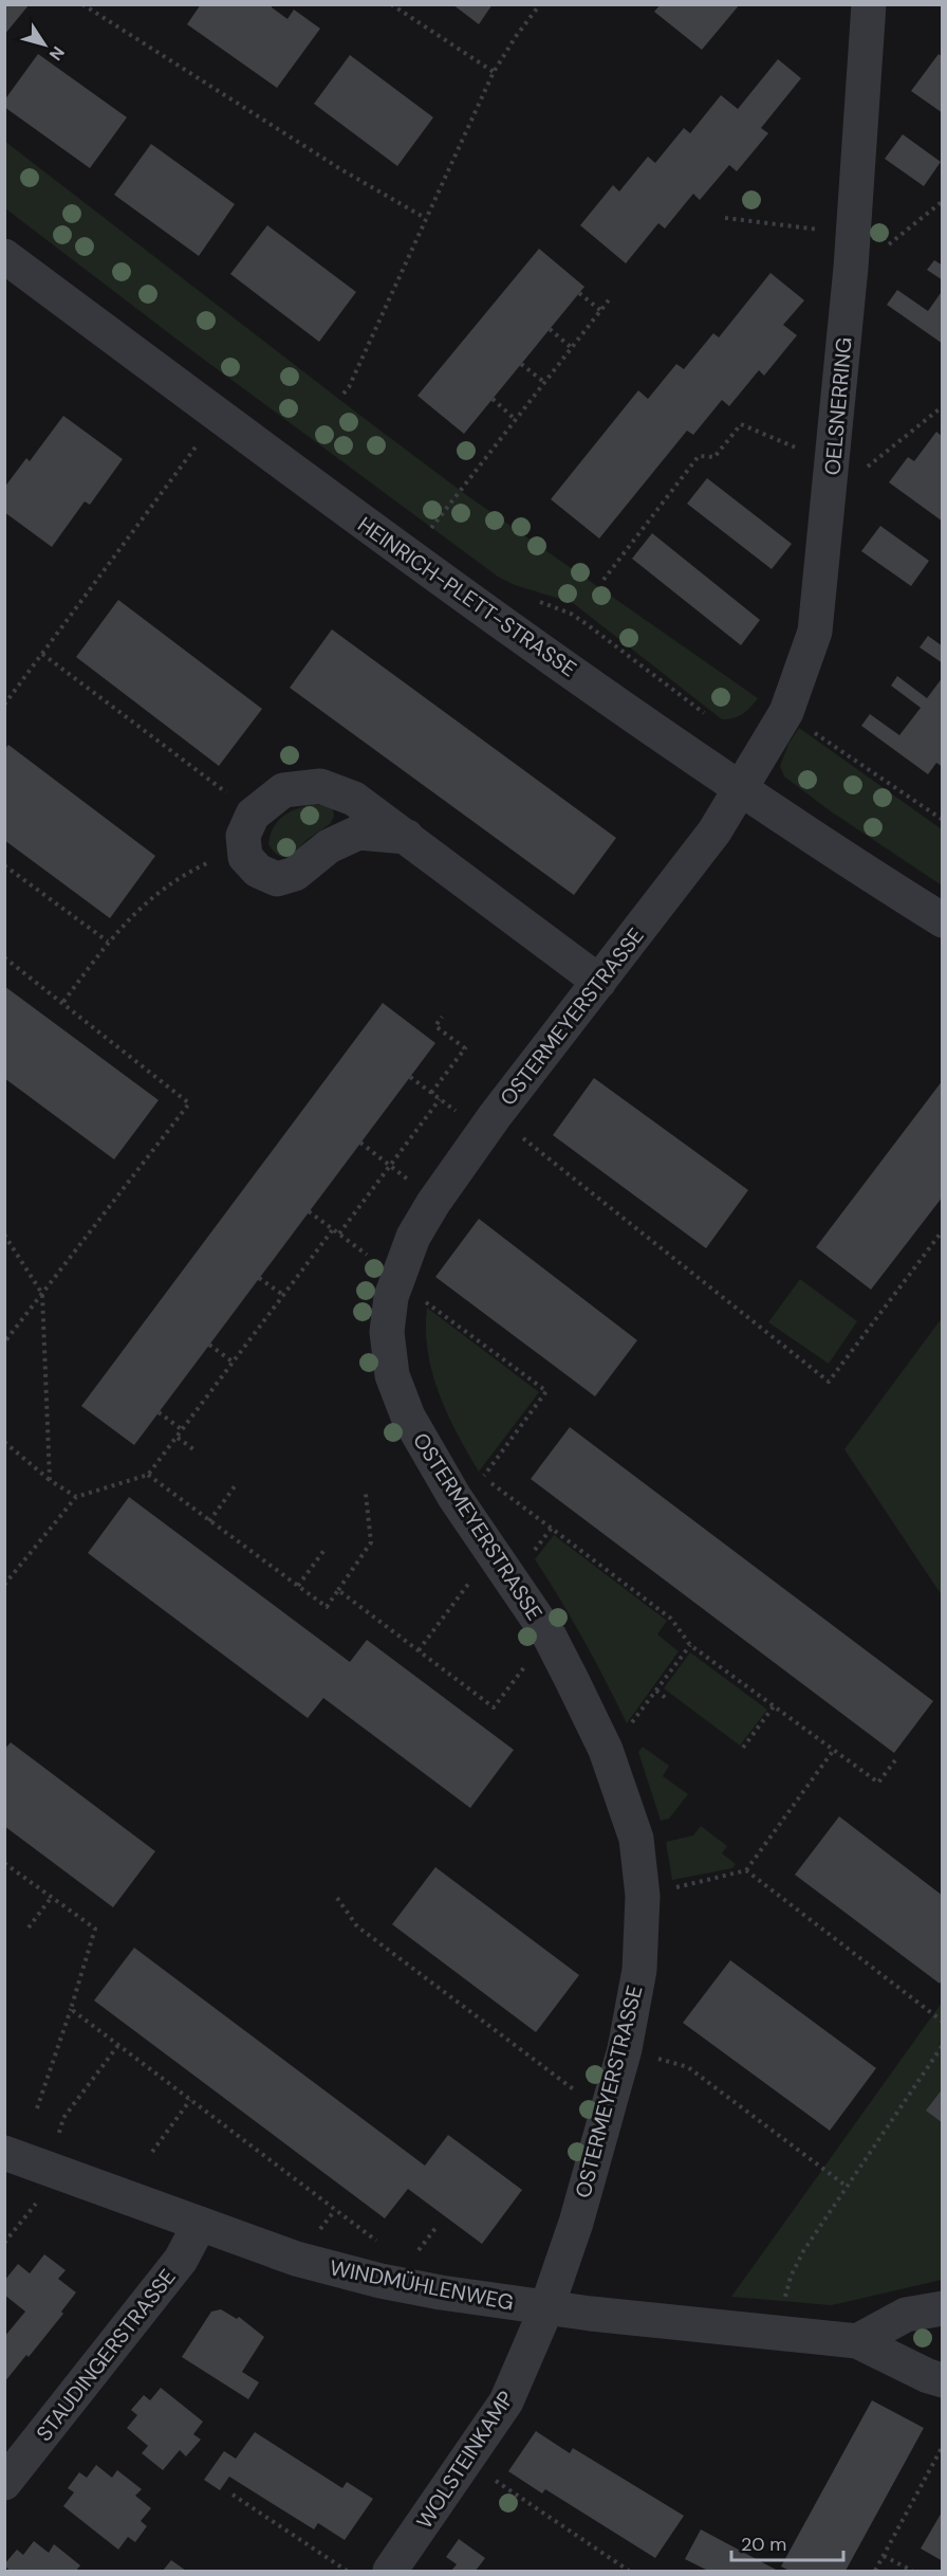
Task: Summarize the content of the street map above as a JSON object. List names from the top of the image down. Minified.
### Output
{"streets":{"street":["OELSNERRING","HEINRICH-PLETT-STRASSE","OSTERMEYERSTRASSE","WINDMÜHLENWEG","STAUDINGERSTRASSE","WOLSTEINKAMP"]},"crossings":[["OELSNERRING","HEINRICH-PLETT-STRASSE"],["OELSNERRING","OSTERMEYERSTRASSE"],["HEINRICH-PLETT-STRASSE","OSTERMEYERSTRASSE"],["OSTERMEYERSTRASSE","WINDMÜHLENWEG"],["OSTERMEYERSTRASSE","WOLSTEINKAMP"],["WINDMÜHLENWEG","STAUDINGERSTRASSE"],["WINDMÜHLENWEG","WOLSTEINKAMP"]],"scale_bar":"20 m","north":"bottom right"}
